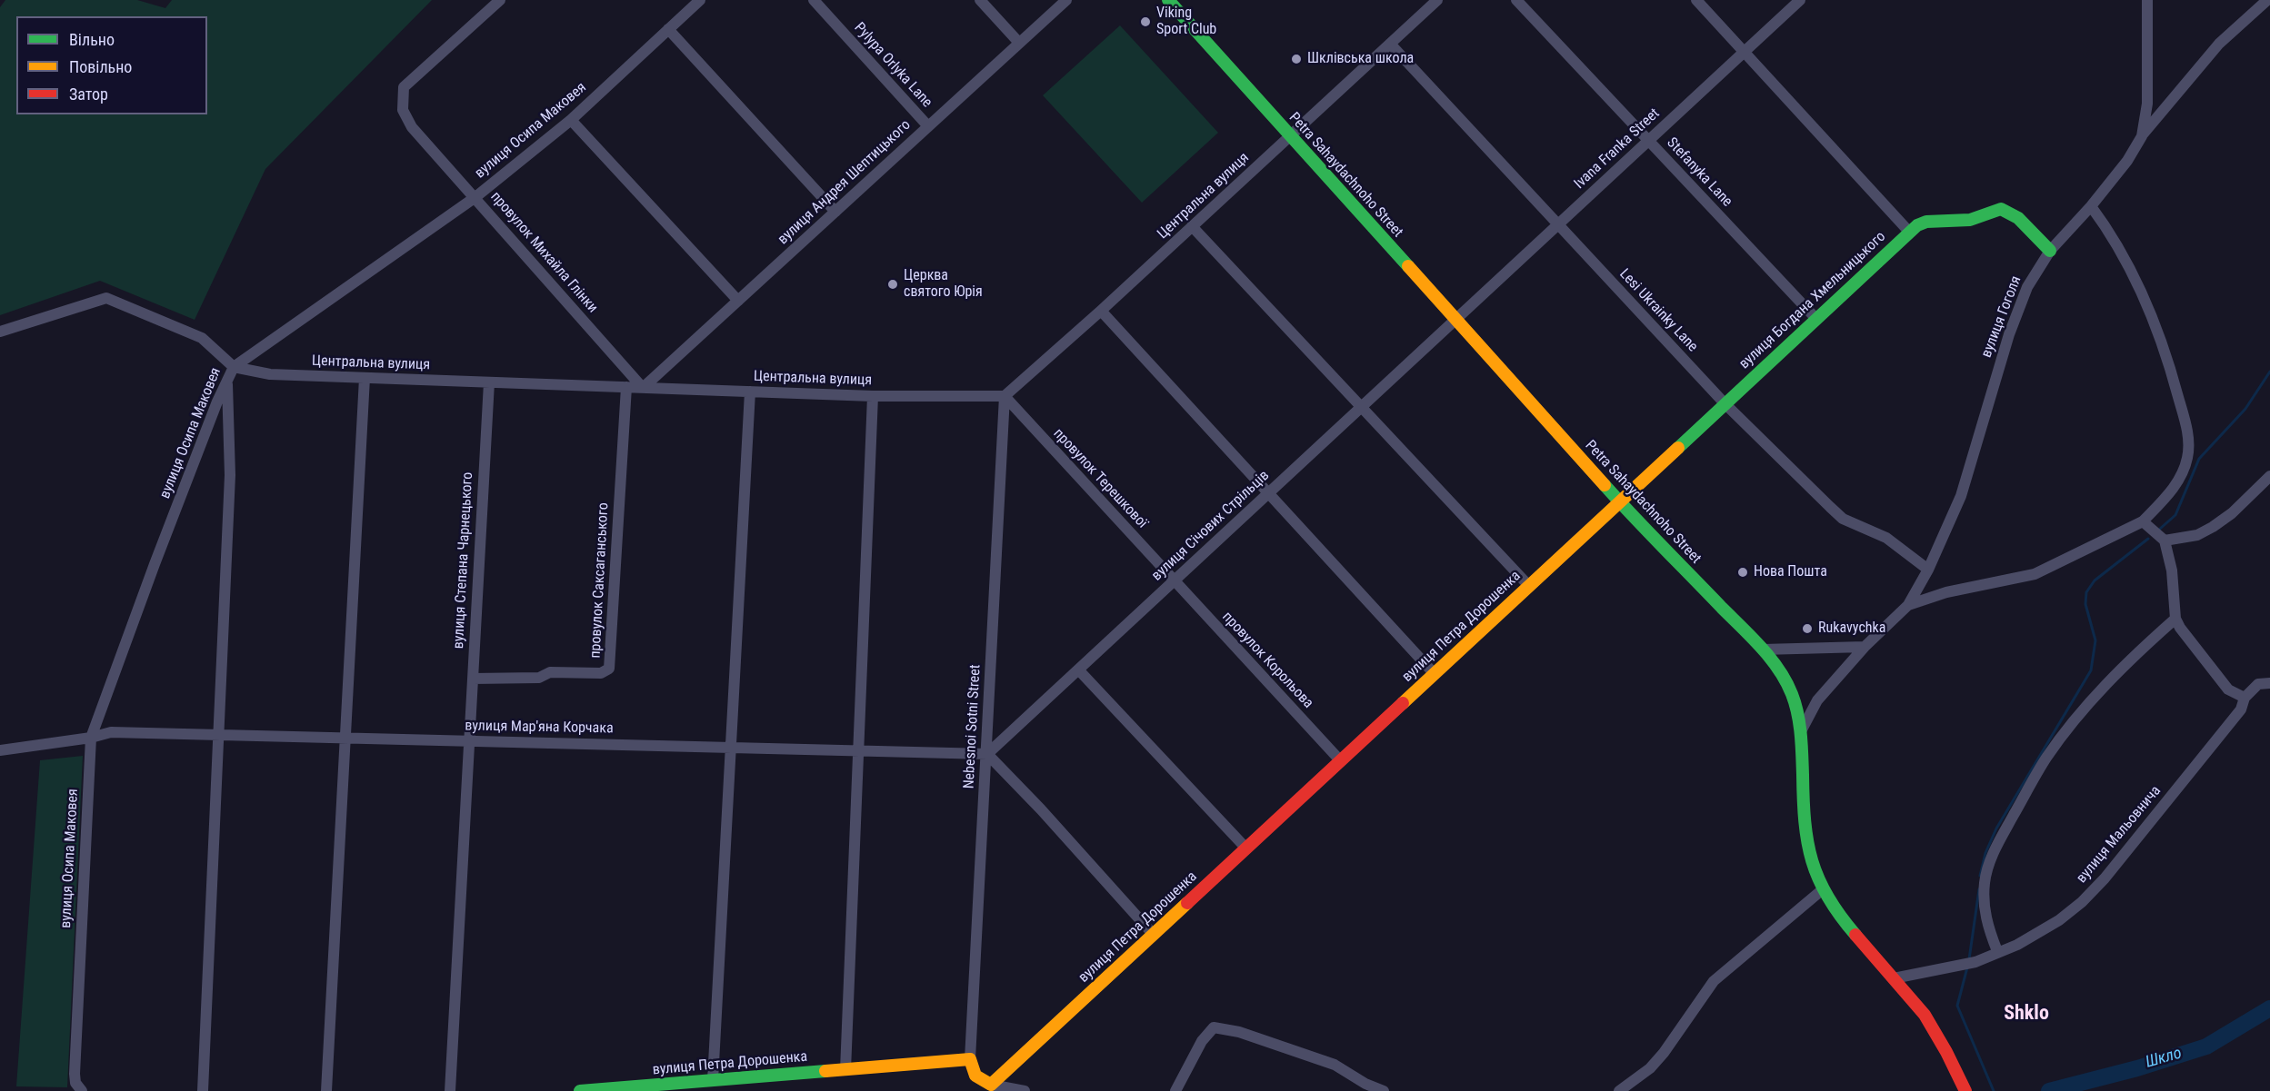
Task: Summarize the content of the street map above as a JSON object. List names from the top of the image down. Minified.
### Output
{"streets":{"street":["Pylypa Orlyka Lane","вулиця Осипа Маковея","Ivana Franka Street","Stefanyka Lane","Petra Sahaydachnoho Street","вулиця Андрея Шептицького","Центральна вулиця","провулок Михайла Глінки","вулиця Богдана Хмельницького","Lesi Ukrainky Lane","вулиця Гоголя","провулок Терешкової","вулиця Січових Стрільців","вулиця Степана Чарнецького","провулок Саксаганського","вулиця Петра Дорошенка","провулок Корольова","Nebesnoi Sotni Street","вулиця Мар'яна Корчака","вулиця Мальовнича"]},"crossings":[["Pylypa Orlyka Lane","вулиця Андрея Шептицького"],["вулиця Осипа Маковея","Центральна вулиця"],["вулиця Осипа Маковея","провулок Михайла Глінки"],["вулиця Осипа Маковея","вулиця Мар'яна Корчака"],["Ivana Franka Street","Stefanyka Lane"],["Ivana Franka Street","Petra Sahaydachnoho Street"],["Ivana Franka Street","Lesi Ukrainky Lane"],["Ivana Franka Street","вулиця Січових Стрільців"],["Stefanyka Lane","вулиця Богдана Хмельницького"],["Petra Sahaydachnoho Street","Центральна вулиця"],["Petra Sahaydachnoho Street","вулиця Богдана Хмельницького"],["Petra Sahaydachnoho Street","вулиця Гоголя"],["Petra Sahaydachnoho Street","вулиця Січових Стрільців"],["Petra Sahaydachnoho Street","вулиця Петра Дорошенка"],["Petra Sahaydachnoho Street","вулиця Мальовнича"],["вулиця Андрея Шептицького","Центральна вулиця"],["вулиця Андрея Шептицького","провулок Михайла Глінки"],["Центральна вулиця","провулок Михайла Глінки"],["Центральна вулиця","Lesi Ukrainky Lane"],["Центральна вулиця","провулок Терешкової"],["Центральна вулиця","вулиця Степана Чарнецького"],["Центральна вулиця","провулок Саксаганського"],["Центральна вулиця","Nebesnoi Sotni Street"],["вулиця Богдана Хмельницького","Lesi Ukrainky Lane"],["вулиця Богдана Хмельницького","вулиця Гоголя"],["вулиця Богдана Хмельницького","вулиця Петра Дорошенка"],["Lesi Ukrainky Lane","вулиця Гоголя"],["провулок Терешкової","вулиця Січових Стрільців"],["провулок Терешкової","провулок Корольова"],["провулок Терешкової","Nebesnoi Sotni Street"],["вулиця Січових Стрільців","провулок Корольова"],["вулиця Січових Стрільців","Nebesnoi Sotni Street"],["вулиця Січових Стрільців","вулиця Мар'яна Корчака"],["вулиця Степана Чарнецького","провулок Саксаганського"],["вулиця Степана Чарнецького","вулиця Мар'яна Корчака"],["вулиця Петра Дорошенка","провулок Корольова"],["вулиця Петра Дорошенка","Nebesnoi Sotni Street"],["Nebesnoi Sotni Street","вулиця Мар'яна Корчака"]],"districts":["Shklo"],"water":["Шкло"],"places":["Viking Sport Club","Шклівська школа","Церква святого Юрія","Нова Пошта","Rukavychka"],"legend":["Вільно","Повільно","Затор"]}
